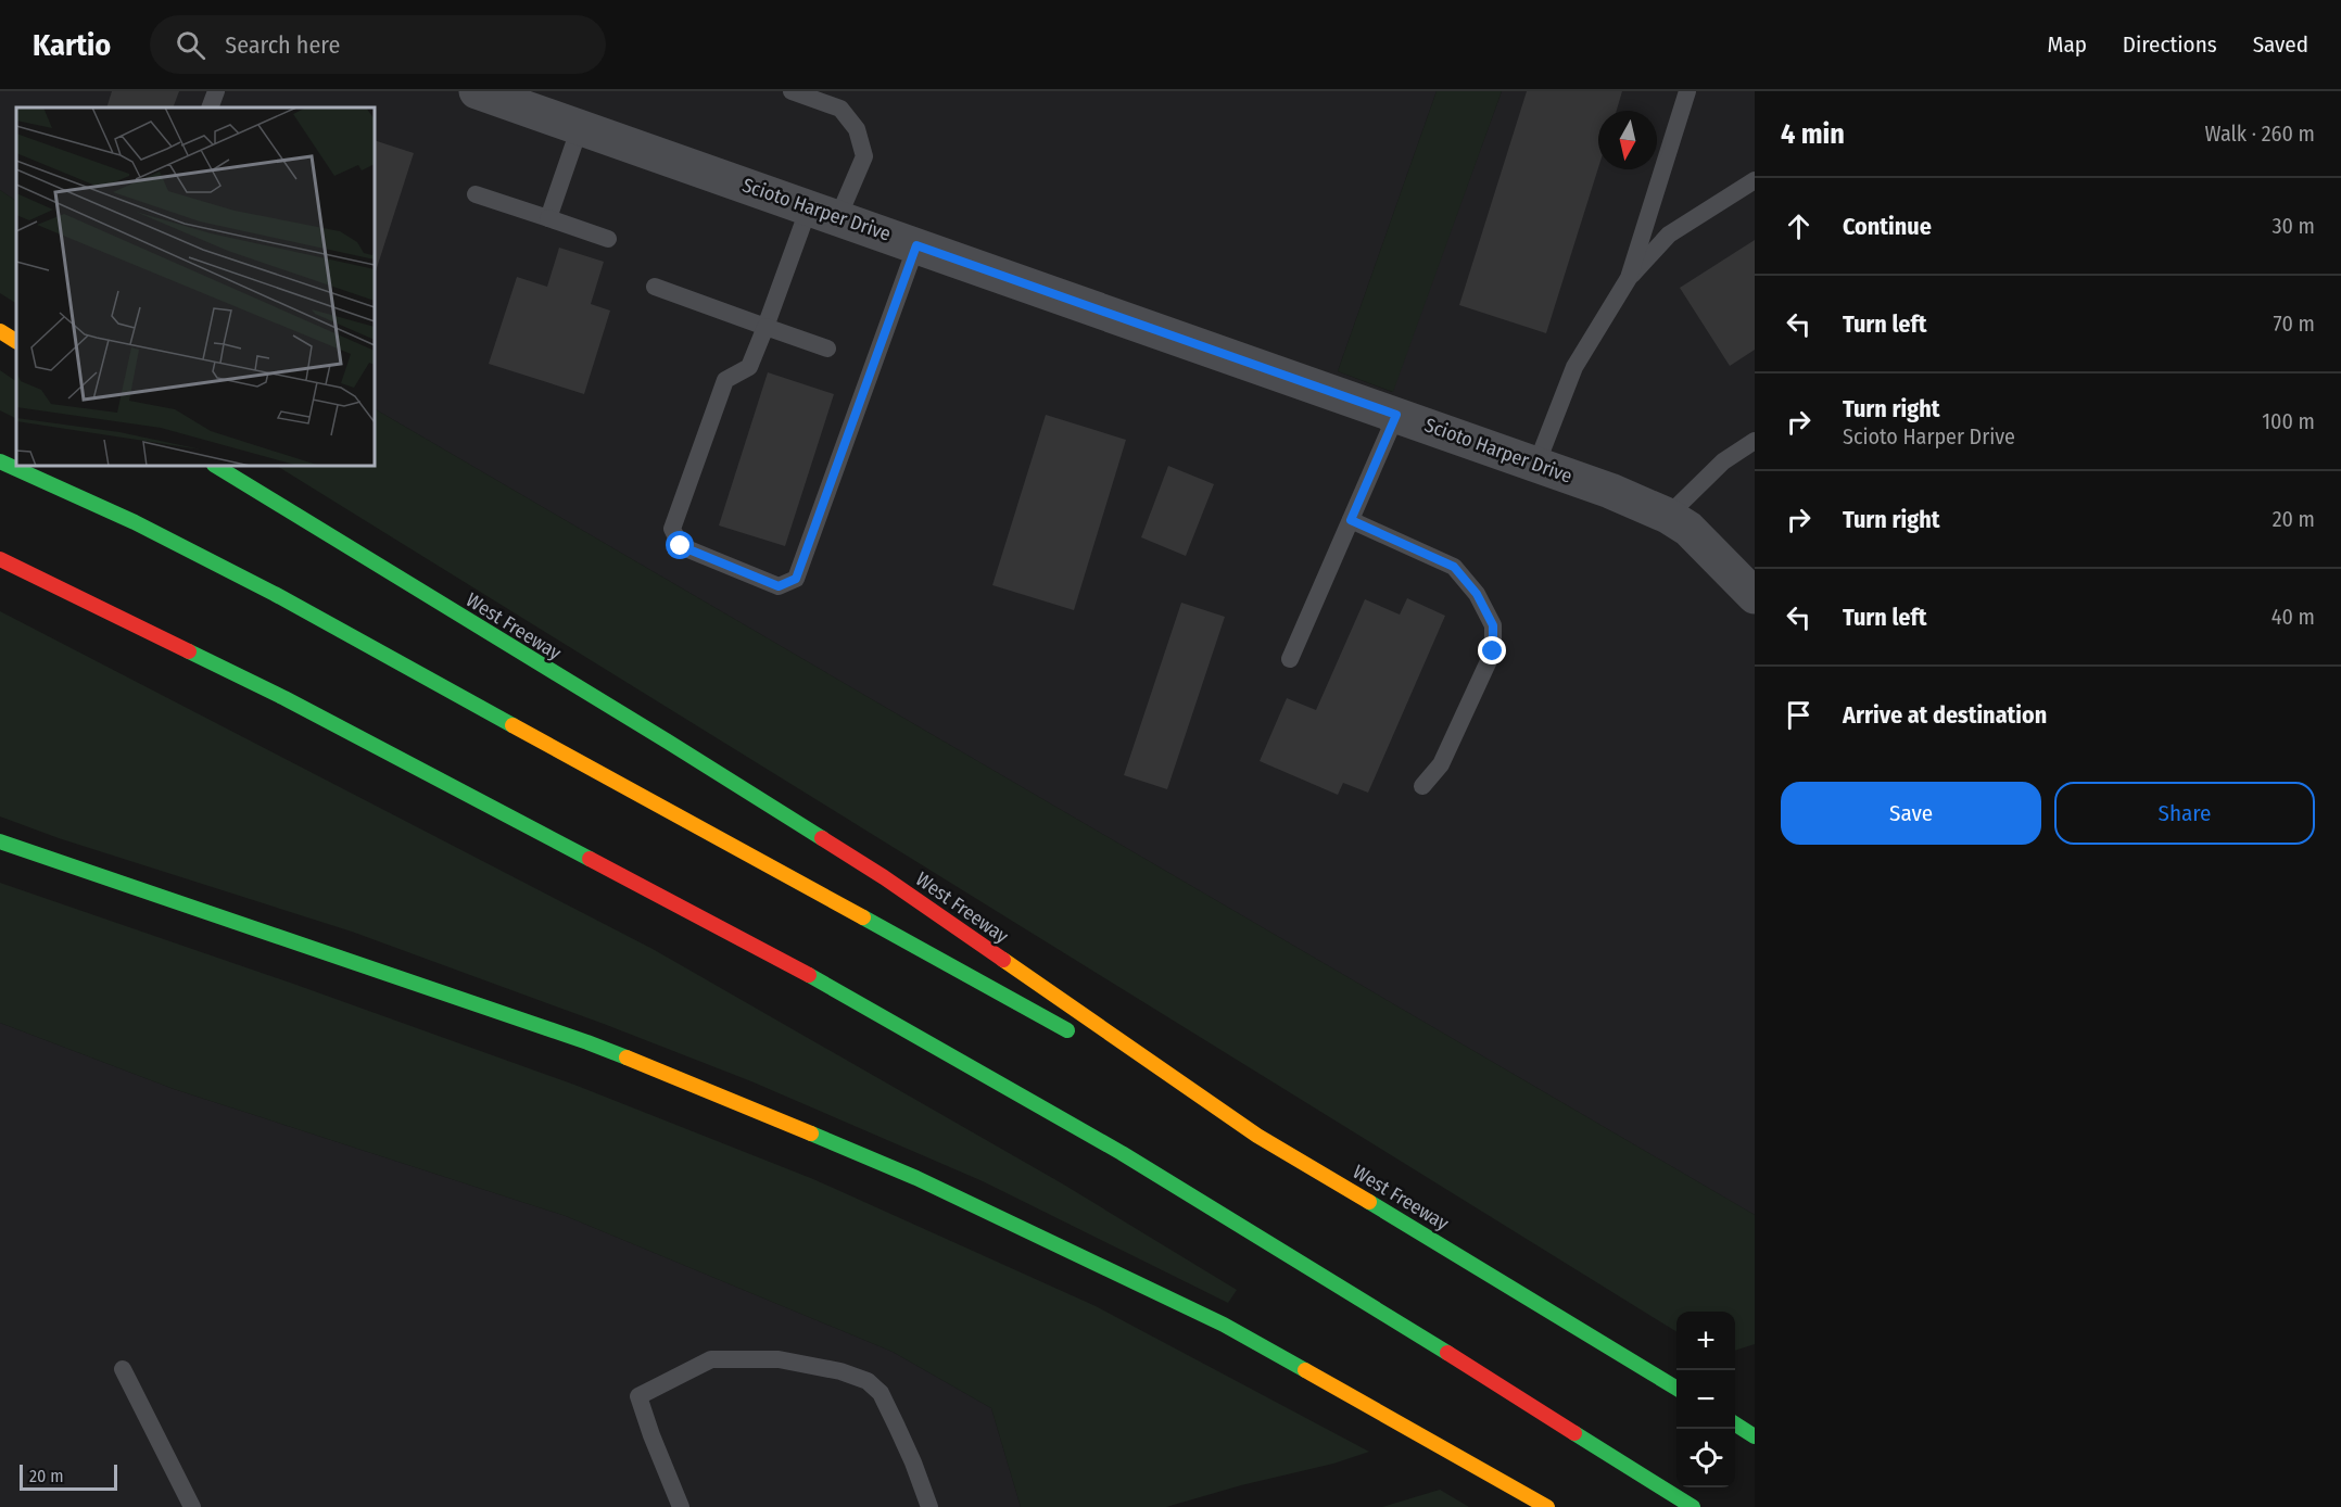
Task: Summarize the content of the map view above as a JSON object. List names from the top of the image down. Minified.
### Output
{"streets":{"highway":["West Freeway"],"street":["Scioto Harper Drive"]},"scale_bar":"20 m","north":"bottom","page":{"header":"Kartio","search":"Search here","nav":["Map","Directions","Saved"],"heading":["4 min","Walk · 260 m"],"list":[["Continue","30 m"],["Turn left","70 m"],["Turn right","Scioto Harper Drive","100 m"],["Turn right","20 m"],["Turn left","40 m"],"Arrive at destination"],"buttons":["Save","Share"],"map_buttons":["+","−"],"scale":"20 m"}}
